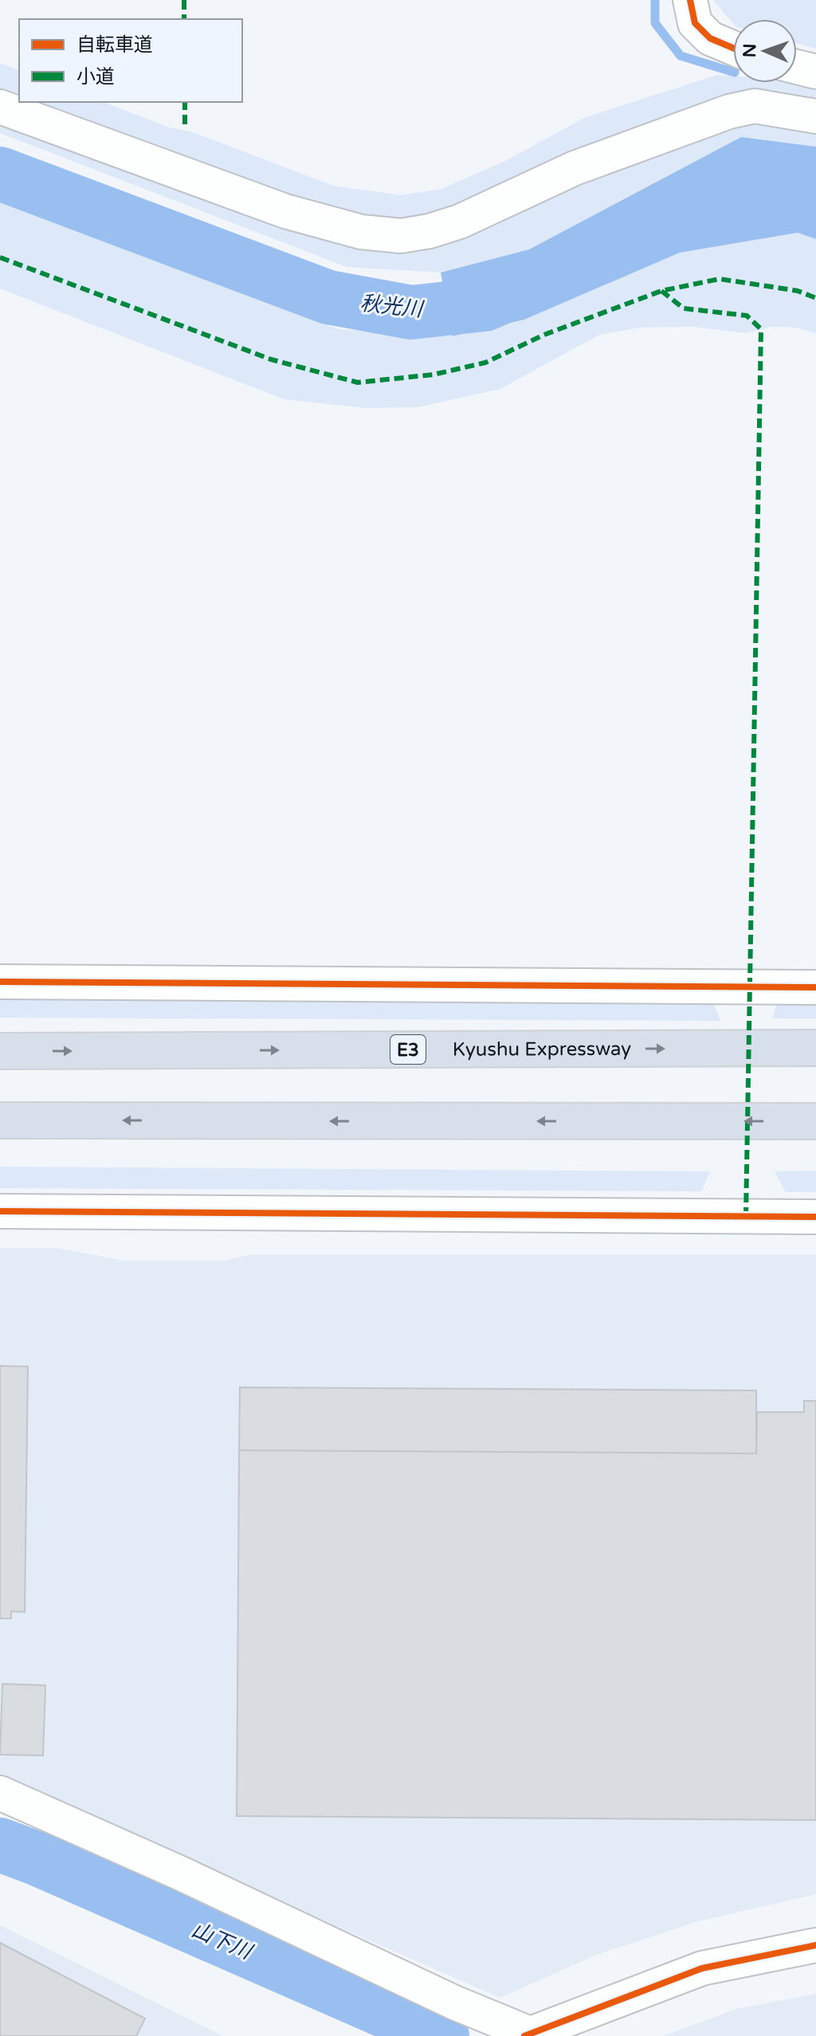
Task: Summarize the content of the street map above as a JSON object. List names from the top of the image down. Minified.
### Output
{"streets":{"highway":["E3","Kyushu Expressway"]},"water":["秋光川","山下川"],"legend":["自転車道","小道"],"north":"left"}
